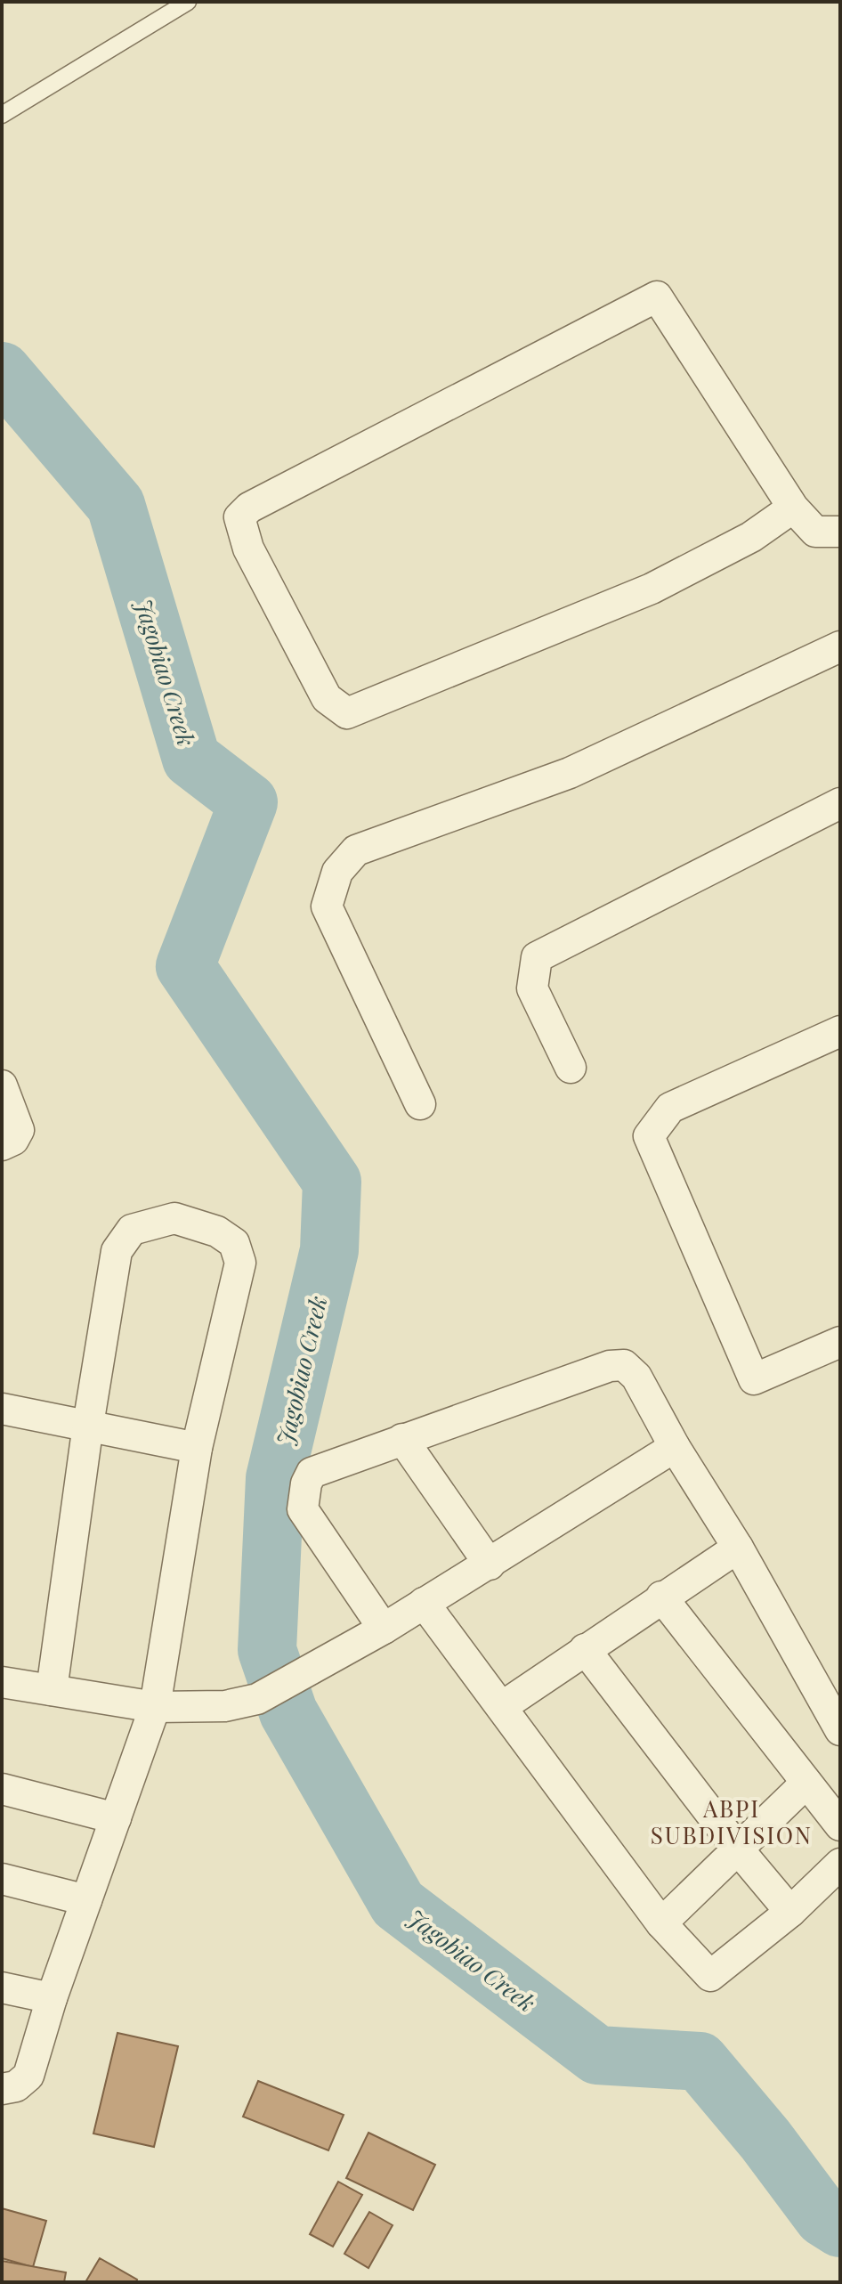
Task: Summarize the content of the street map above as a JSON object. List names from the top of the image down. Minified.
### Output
{"districts":["ABPI SUBDIVISION"],"water":["Jagobiao Creek"]}
